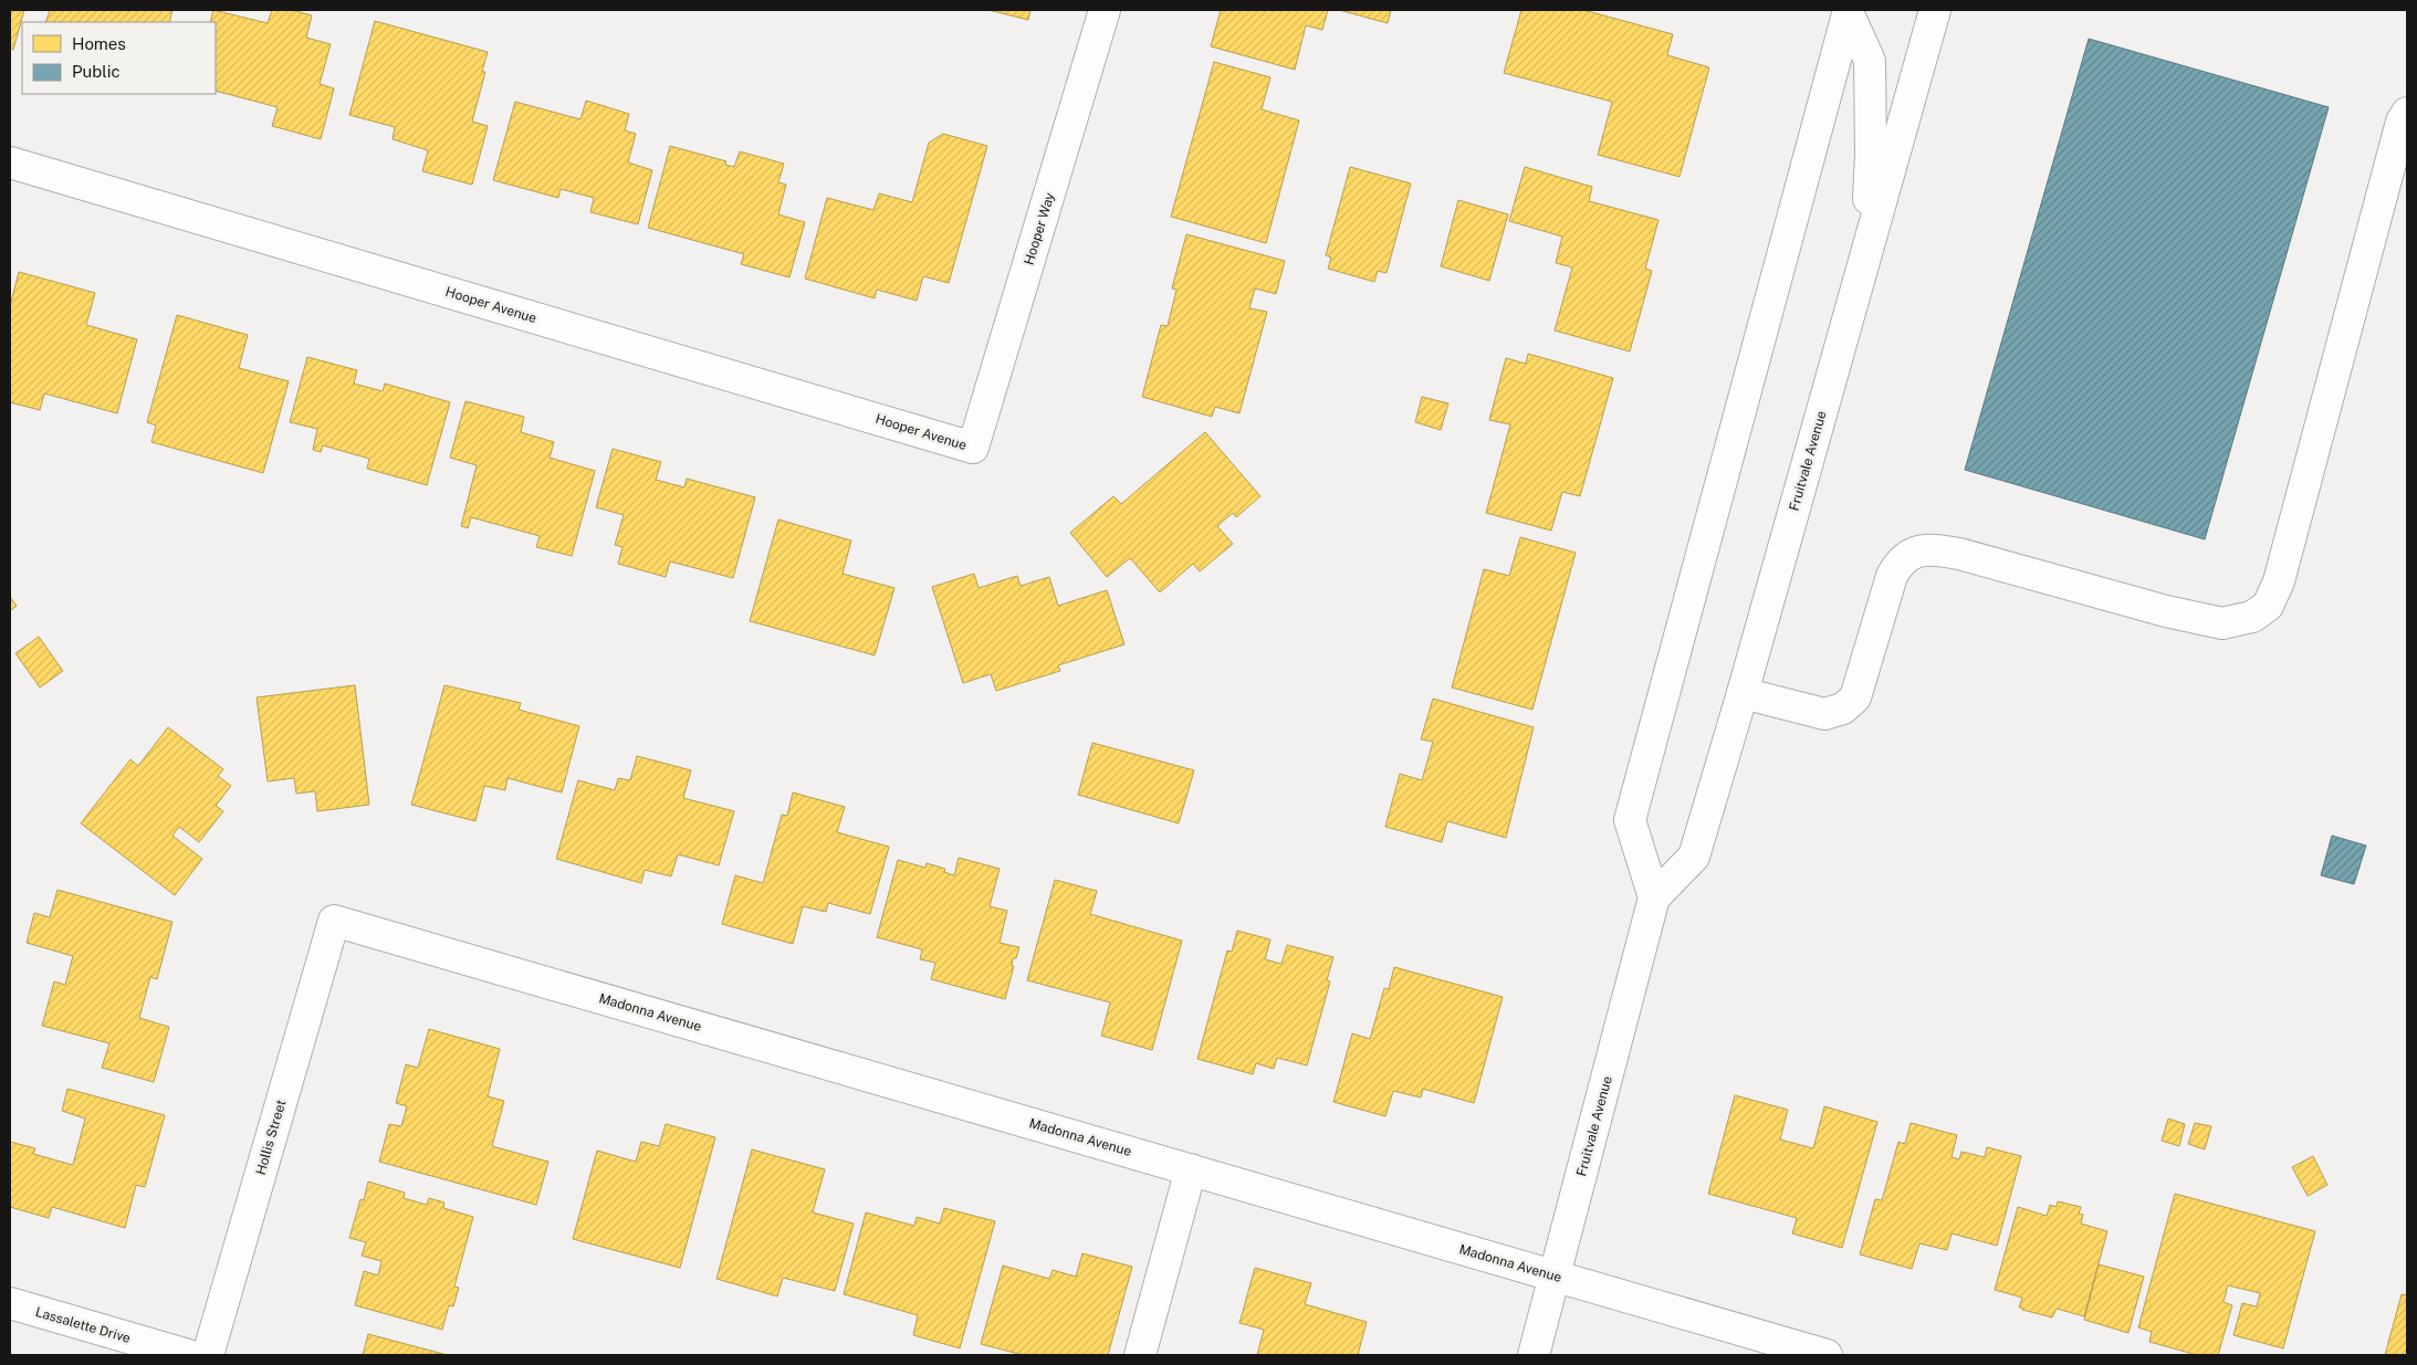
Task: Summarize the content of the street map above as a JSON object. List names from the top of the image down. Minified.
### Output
{"streets":{"street":["Hooper Way","Hooper Avenue","Fruitvale Avenue","Madonna Avenue","Hollis Street","Lassalette Drive"]},"crossings":[["Hooper Way","Hooper Avenue"],["Fruitvale Avenue","Madonna Avenue"],["Madonna Avenue","Hollis Street"]],"legend":["Homes","Public"]}
